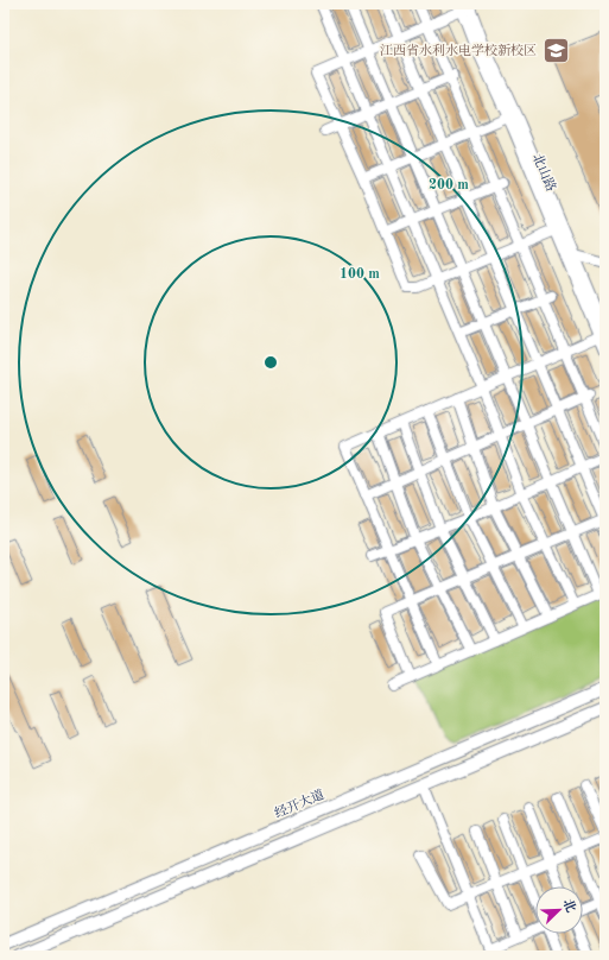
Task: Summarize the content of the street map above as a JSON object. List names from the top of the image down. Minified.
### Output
{"streets":{"main road":["经开大道"],"street":["北山路"]},"places":{"school or university":["江西省水利水电学校新校区"]},"north":"top right","rings":["200 m","100 m"]}
